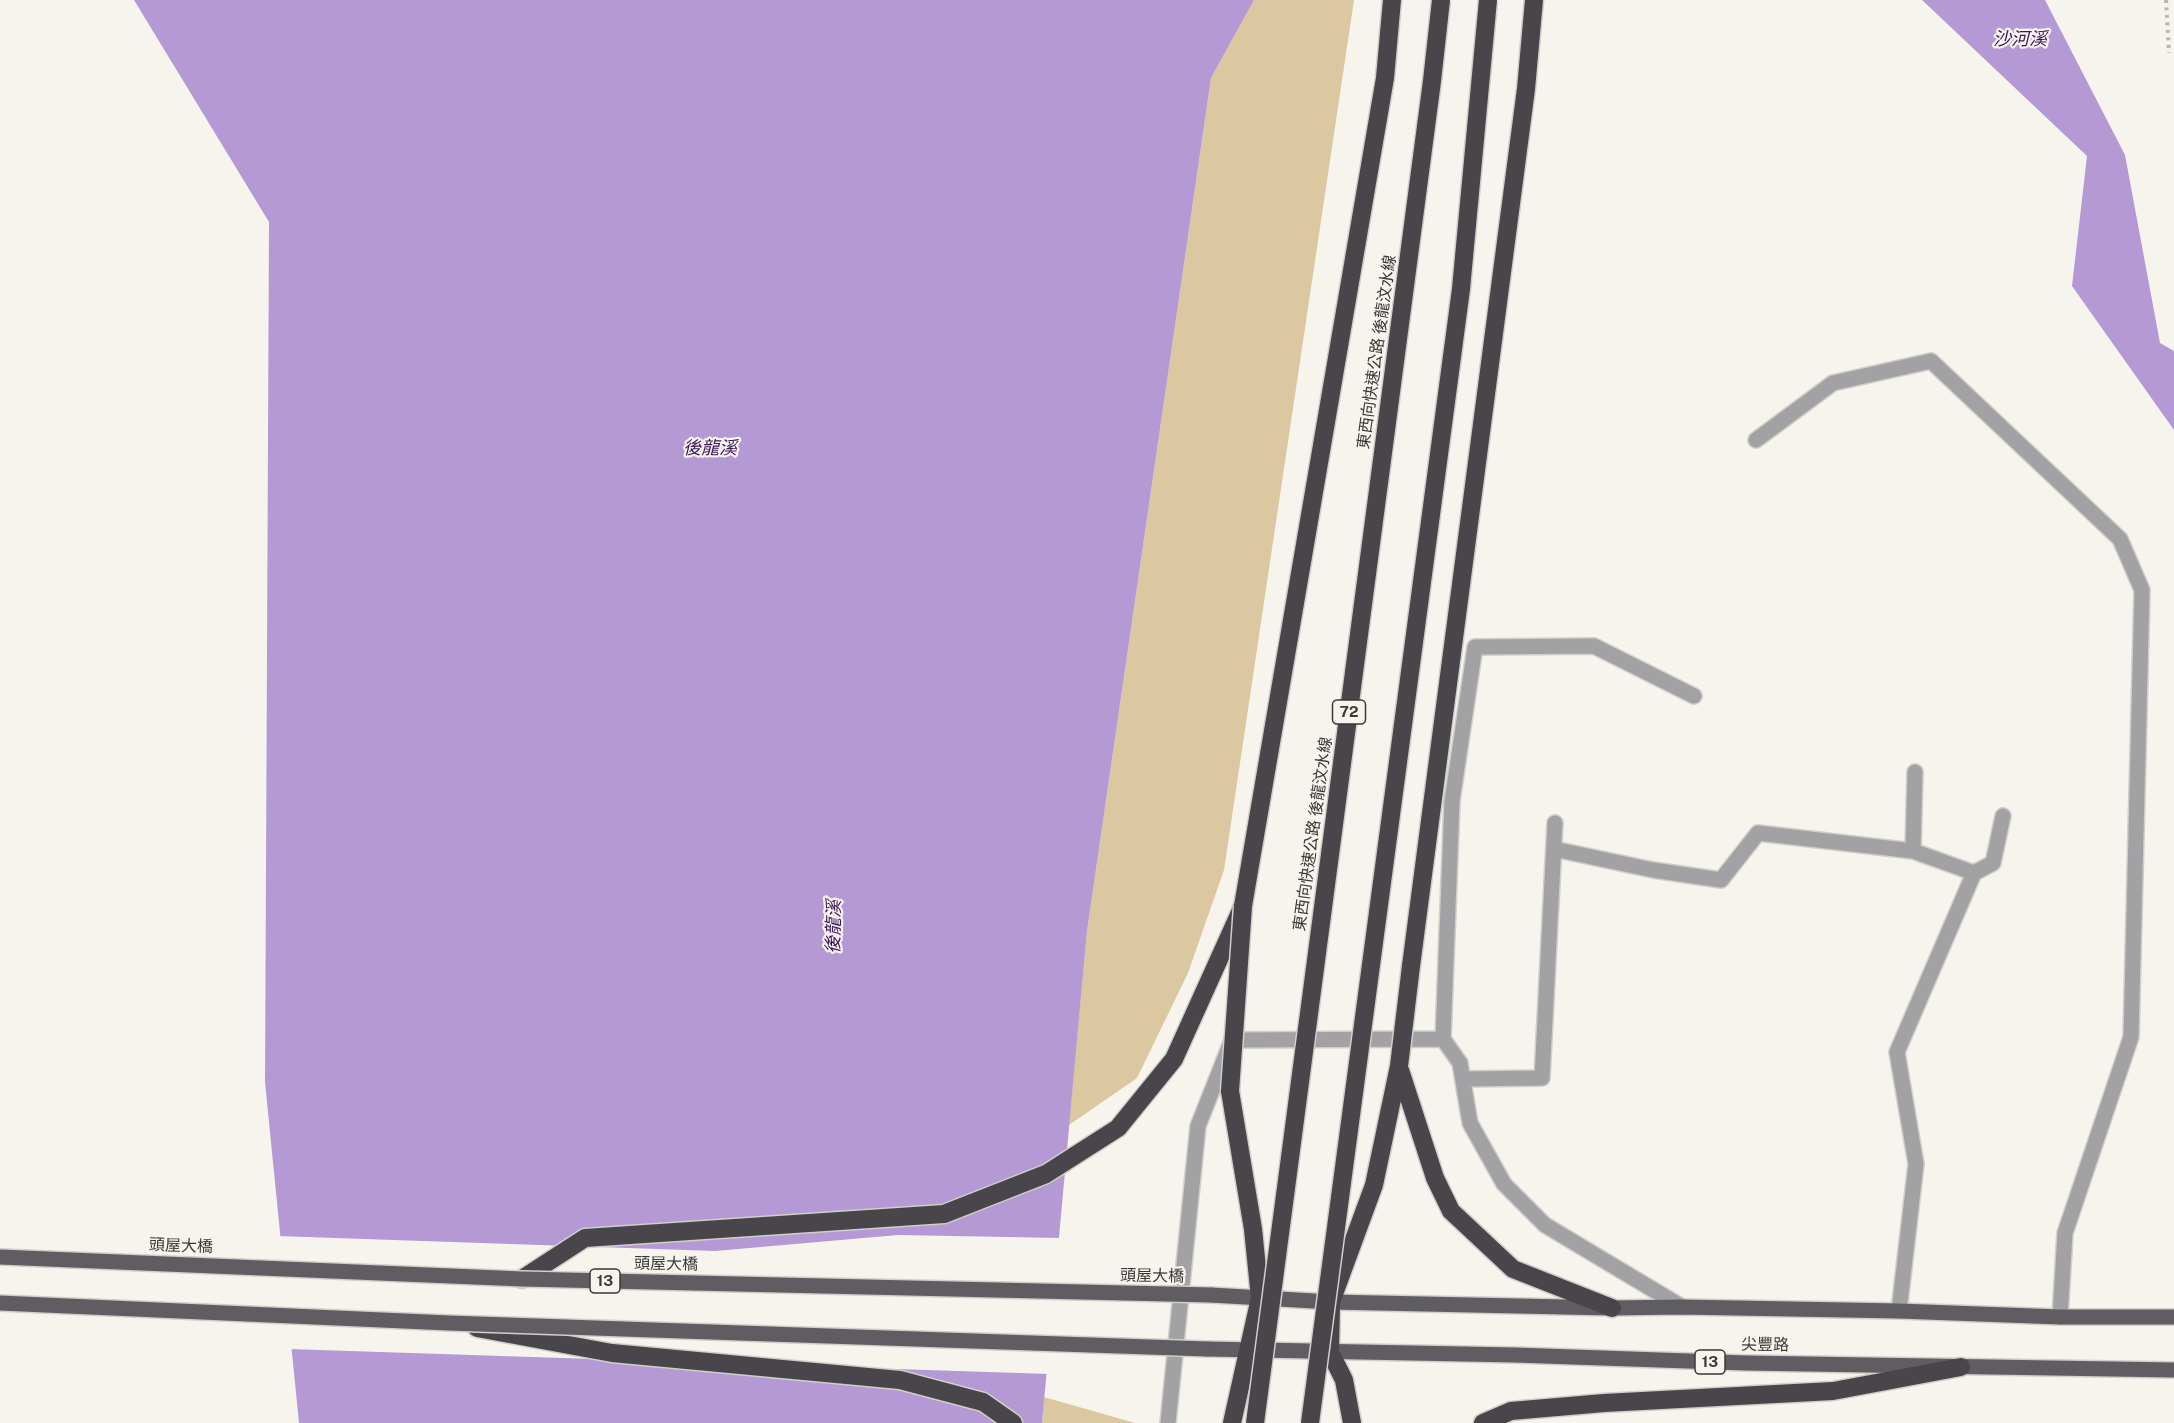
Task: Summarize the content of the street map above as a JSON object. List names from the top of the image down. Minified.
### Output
{"streets":{"highway":["東西向快速公路 後龍汶水線","72"],"main road":["頭屋大橋","13","尖豐路"]},"crossings":[["頭屋大橋","13"],["13","尖豐路"]],"water":["沙河溪","後龍溪"]}
